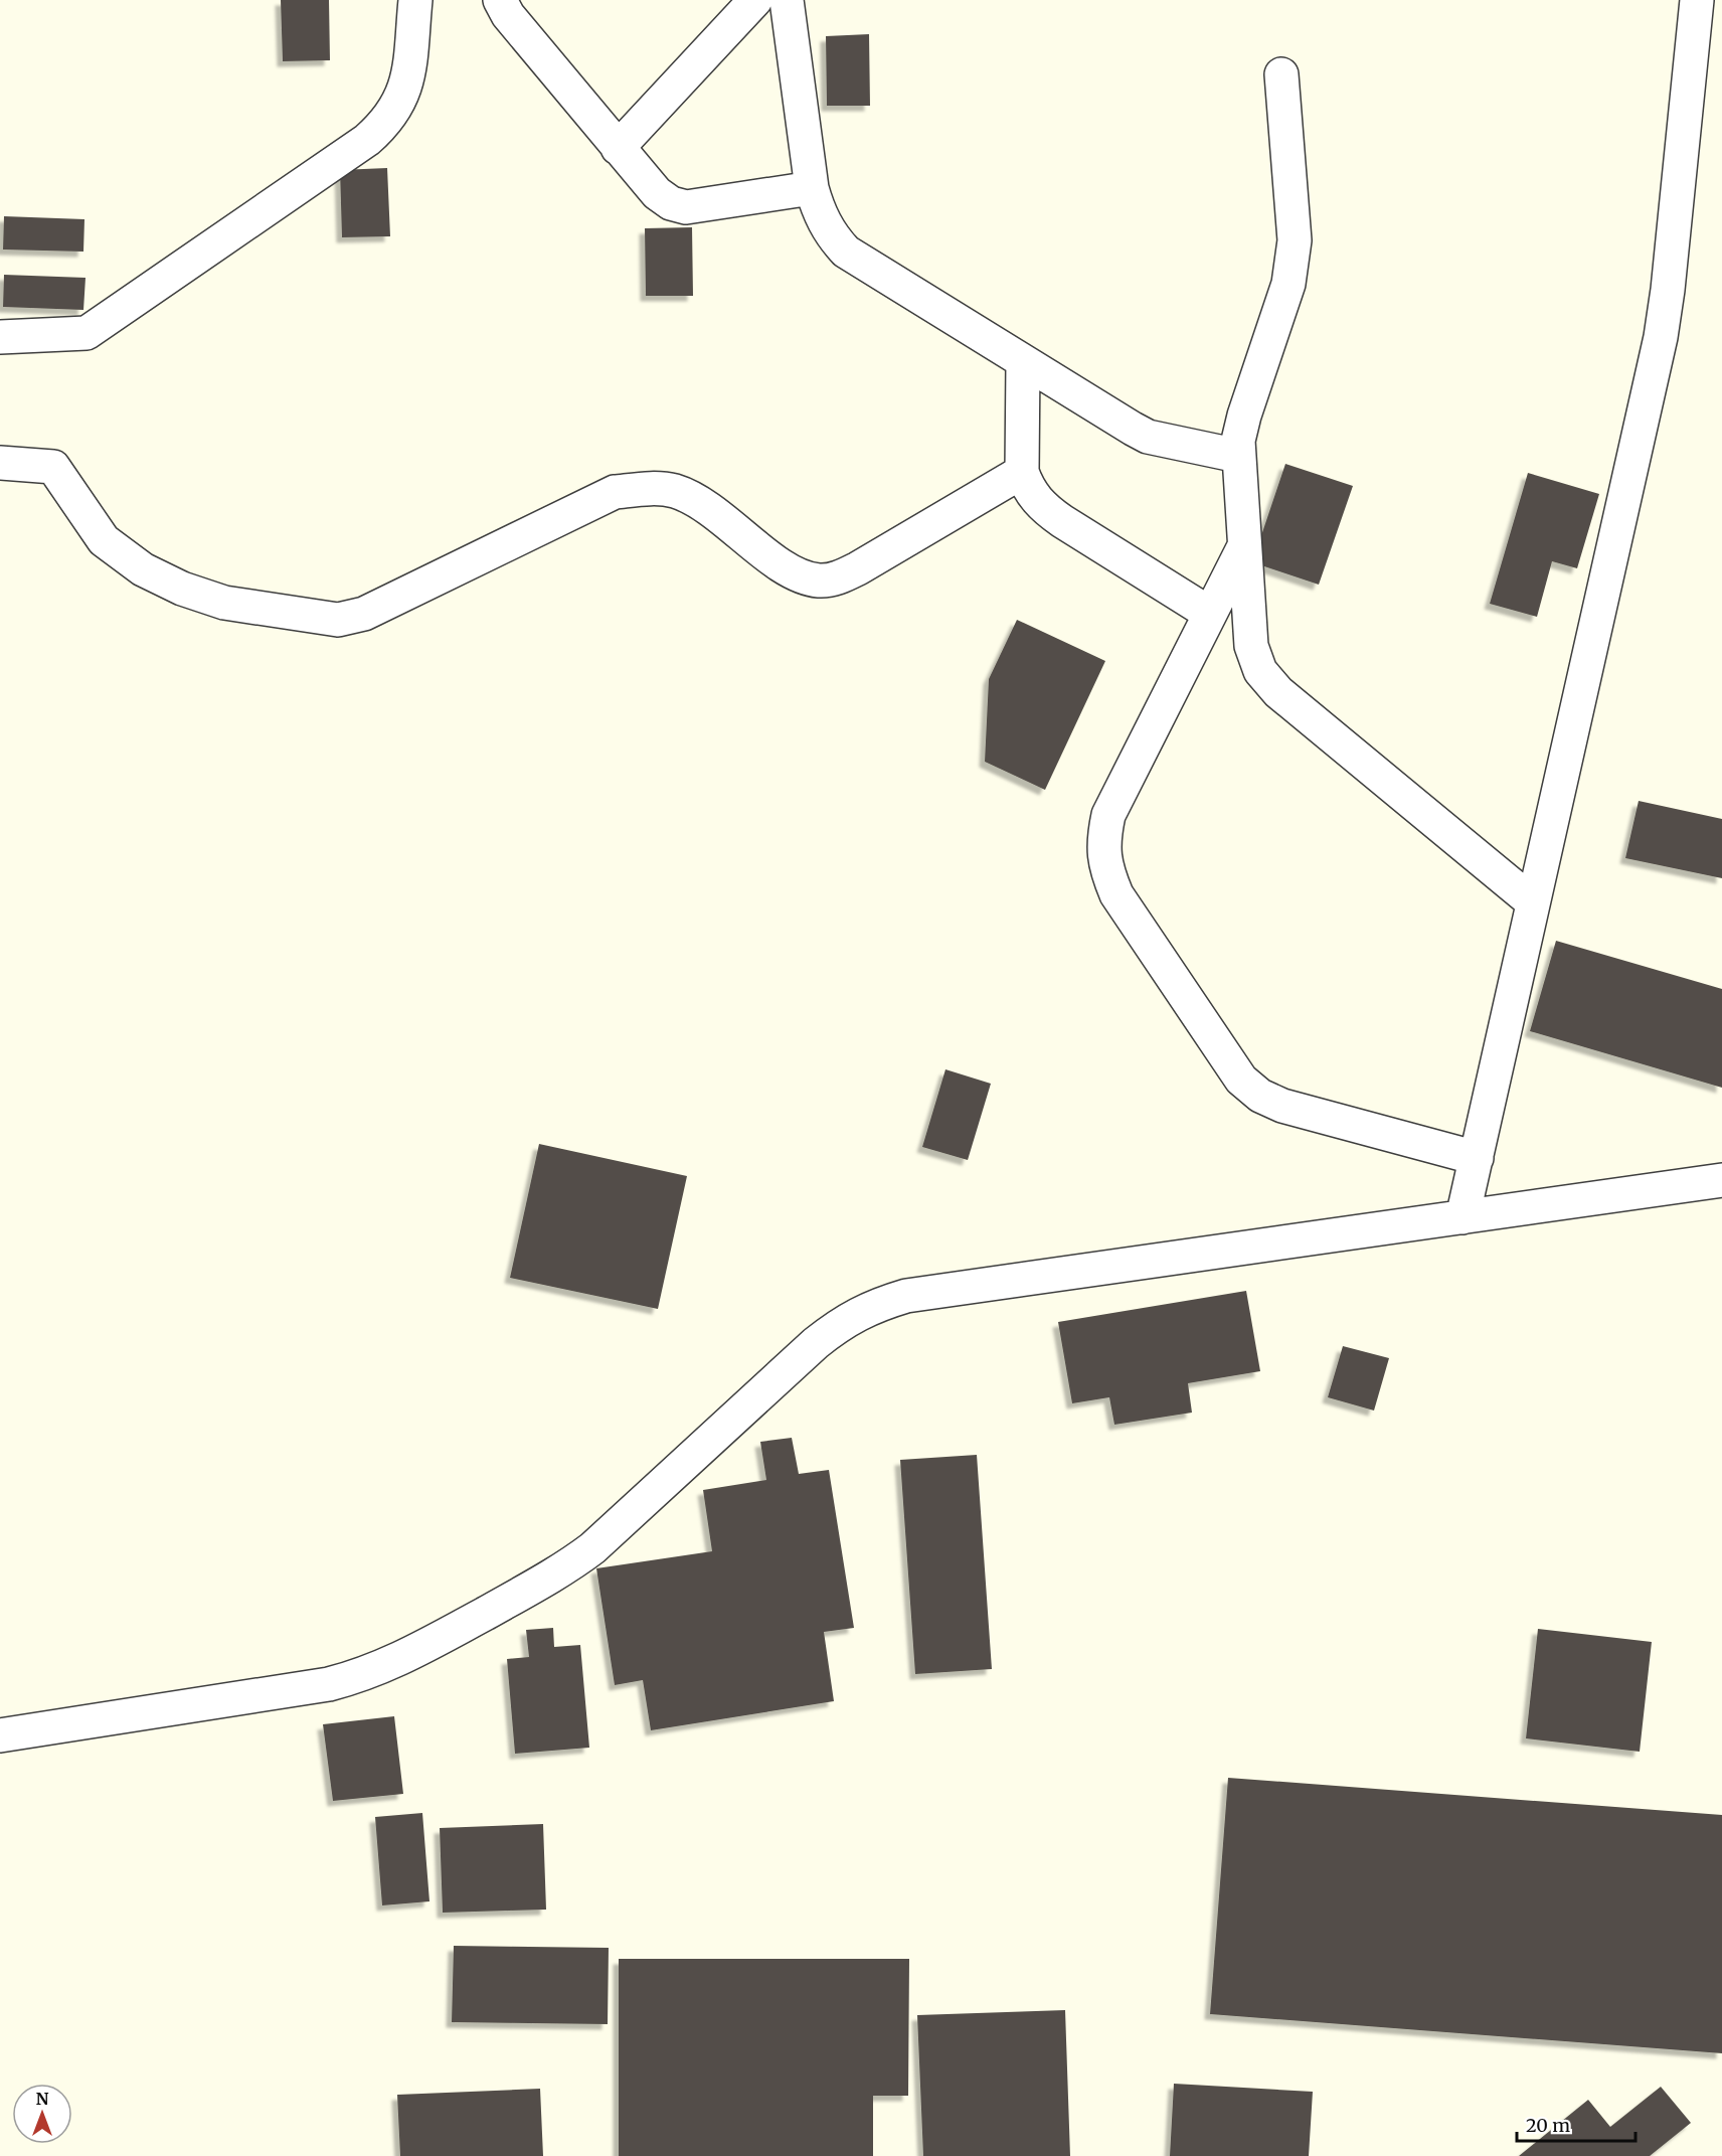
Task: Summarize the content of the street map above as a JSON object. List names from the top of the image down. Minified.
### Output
{"scale_bar":"20 m","north":"top"}
